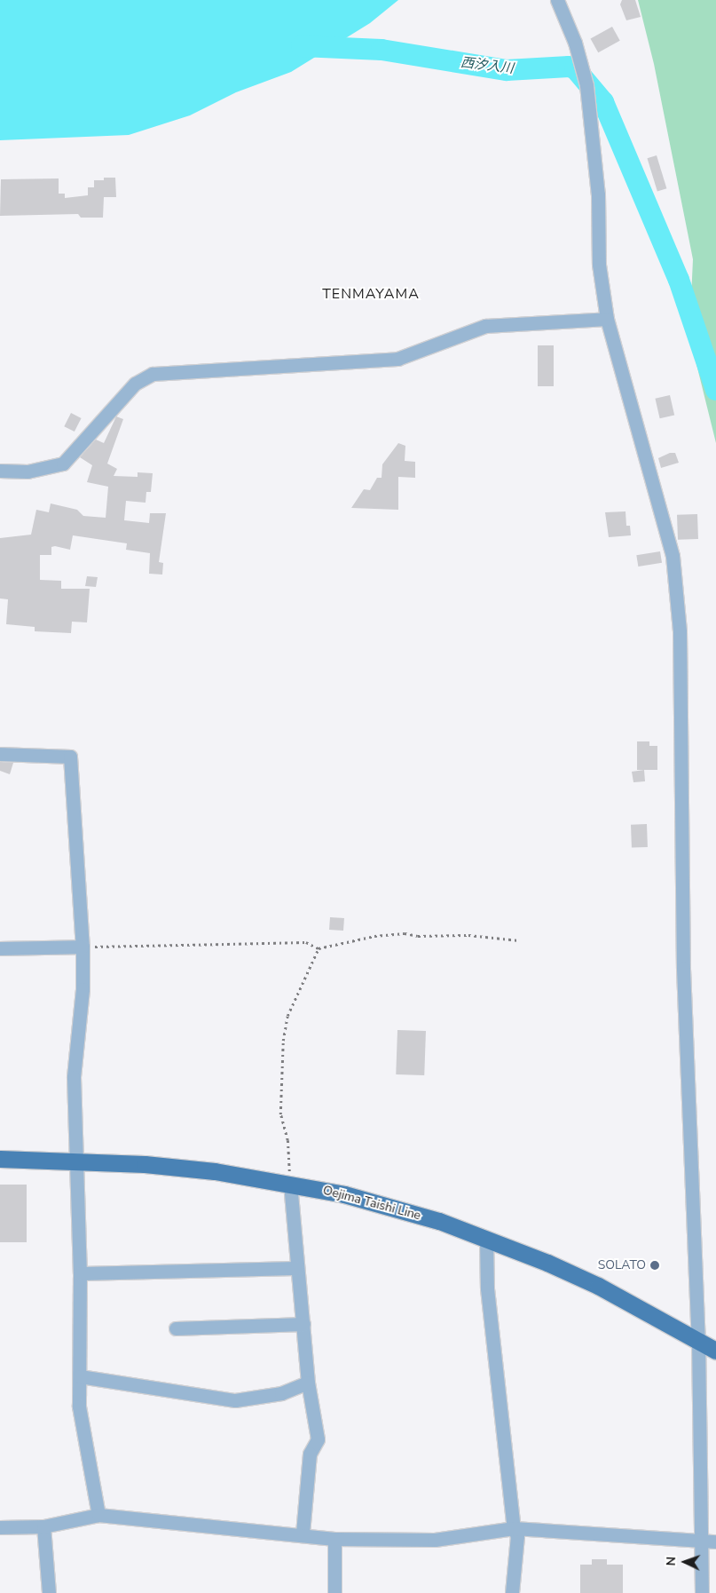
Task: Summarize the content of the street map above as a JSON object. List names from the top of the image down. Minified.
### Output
{"streets":{"main road":["Oejima Taishi Line"]},"districts":["TENMAYAMA"],"water":["西汐入川"],"places":["SOLATO"],"north":"left"}
